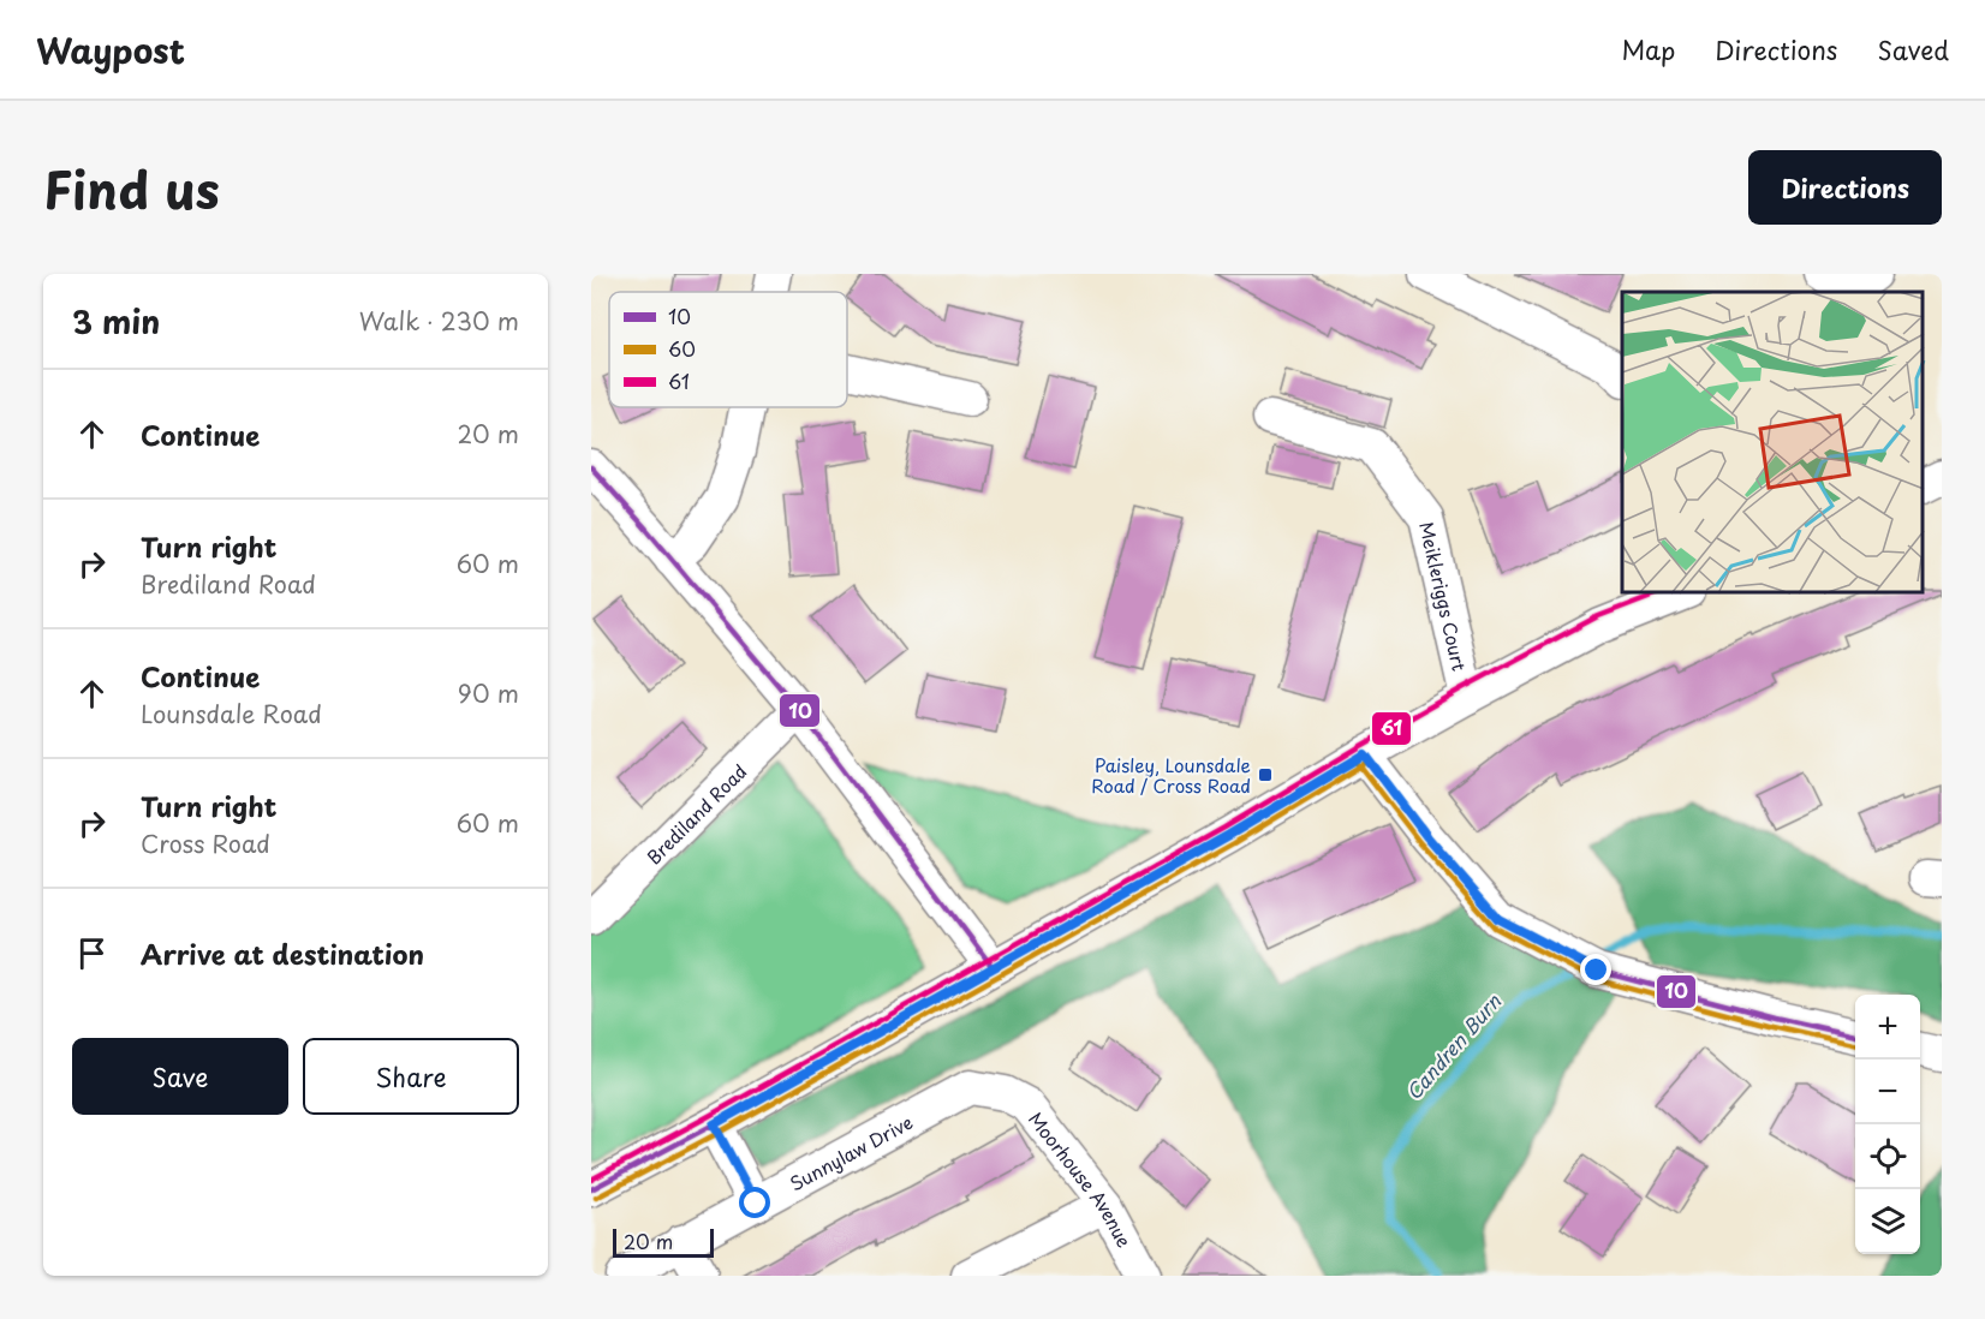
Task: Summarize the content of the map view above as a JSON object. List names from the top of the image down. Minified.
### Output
{"streets":{"street":["Meikleriggs Court","Brediland Road","Sunnylaw Drive","Moorhouse Avenue"]},"crossings":[["Sunnylaw Drive","Moorhouse Avenue"]],"water":["Candren Burn"],"places":{"transit":["Paisley, Lounsdale Road / Cross Road"]},"lines":["transit line 10","transit line 61","transit line 60"],"legend":["10","60","61"],"scale_bar":"20 m","page":{"header":"Waypost","nav":["Map","Directions","Saved"],"title":"Find us","buttons":["Directions",["Save","Share"]],"heading":["3 min","Walk · 230 m"],"list":[["Continue","20 m"],["Turn right","Brediland Road","60 m"],["Continue","Lounsdale Road","90 m"],["Turn right","Cross Road","60 m"],"Arrive at destination"],"map_buttons":["+","−"],"scale":"20 m"}}
